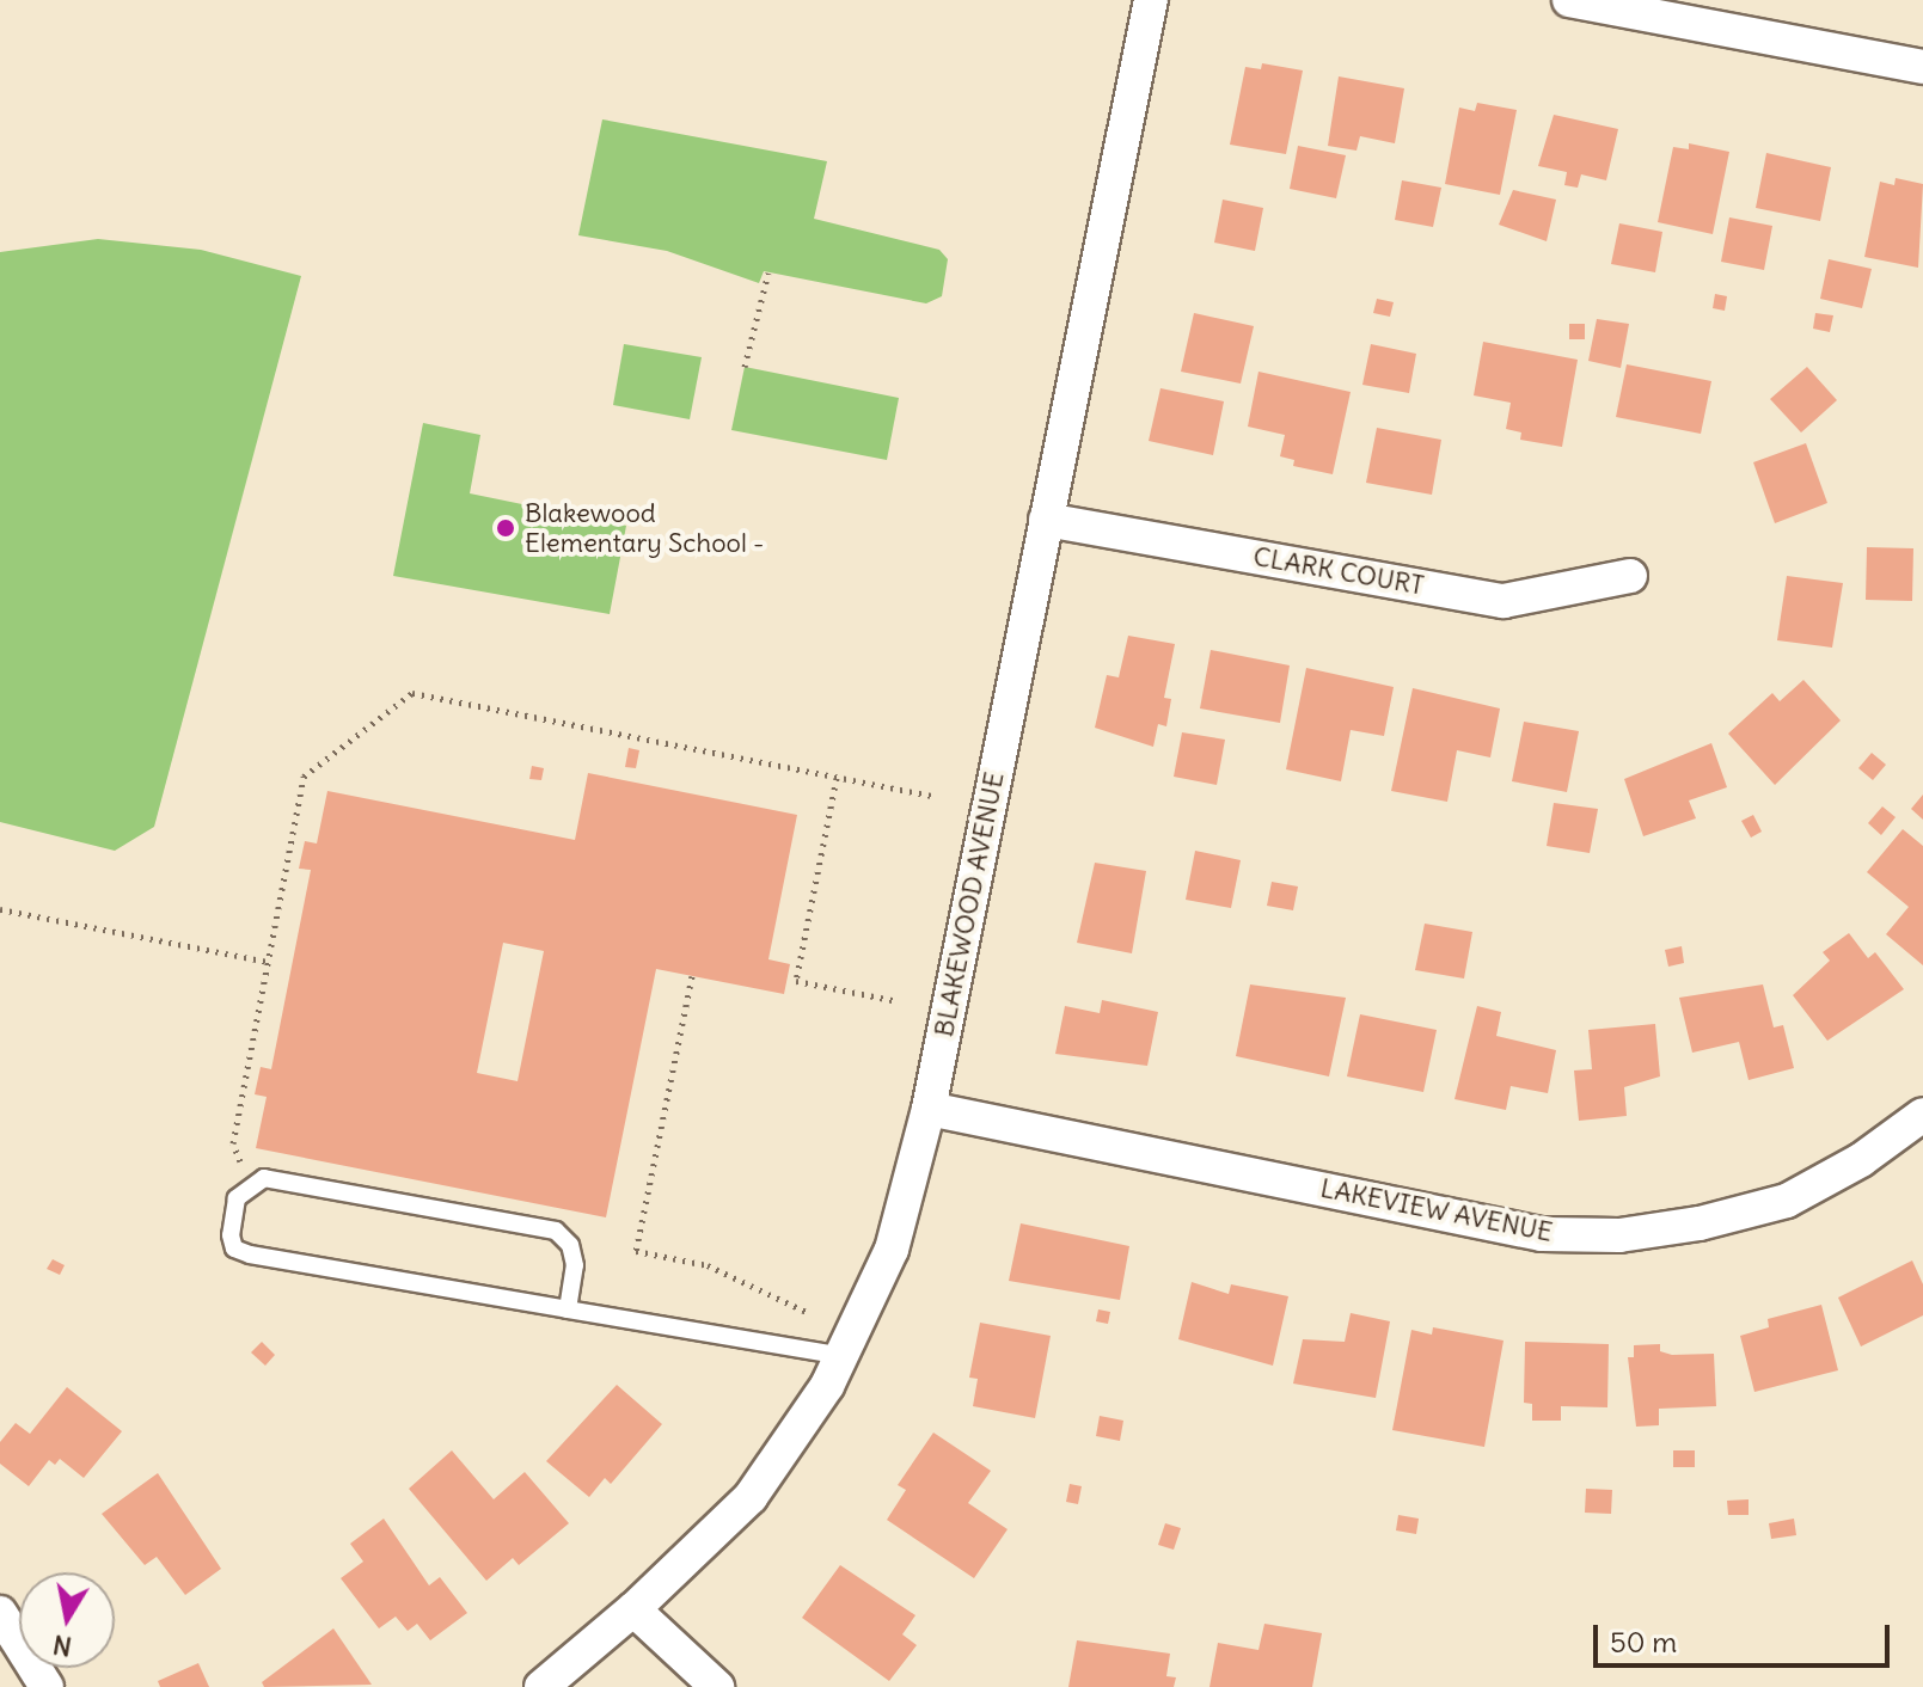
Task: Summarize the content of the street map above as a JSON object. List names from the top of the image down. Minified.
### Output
{"streets":{"street":["CLARK COURT","BLAKEWOOD AVENUE","LAKEVIEW AVENUE"]},"crossings":[["CLARK COURT","BLAKEWOOD AVENUE"],["BLAKEWOOD AVENUE","LAKEVIEW AVENUE"]],"places":["Blakewood Elementary School -"],"scale_bar":"50 m","north":"bottom"}
